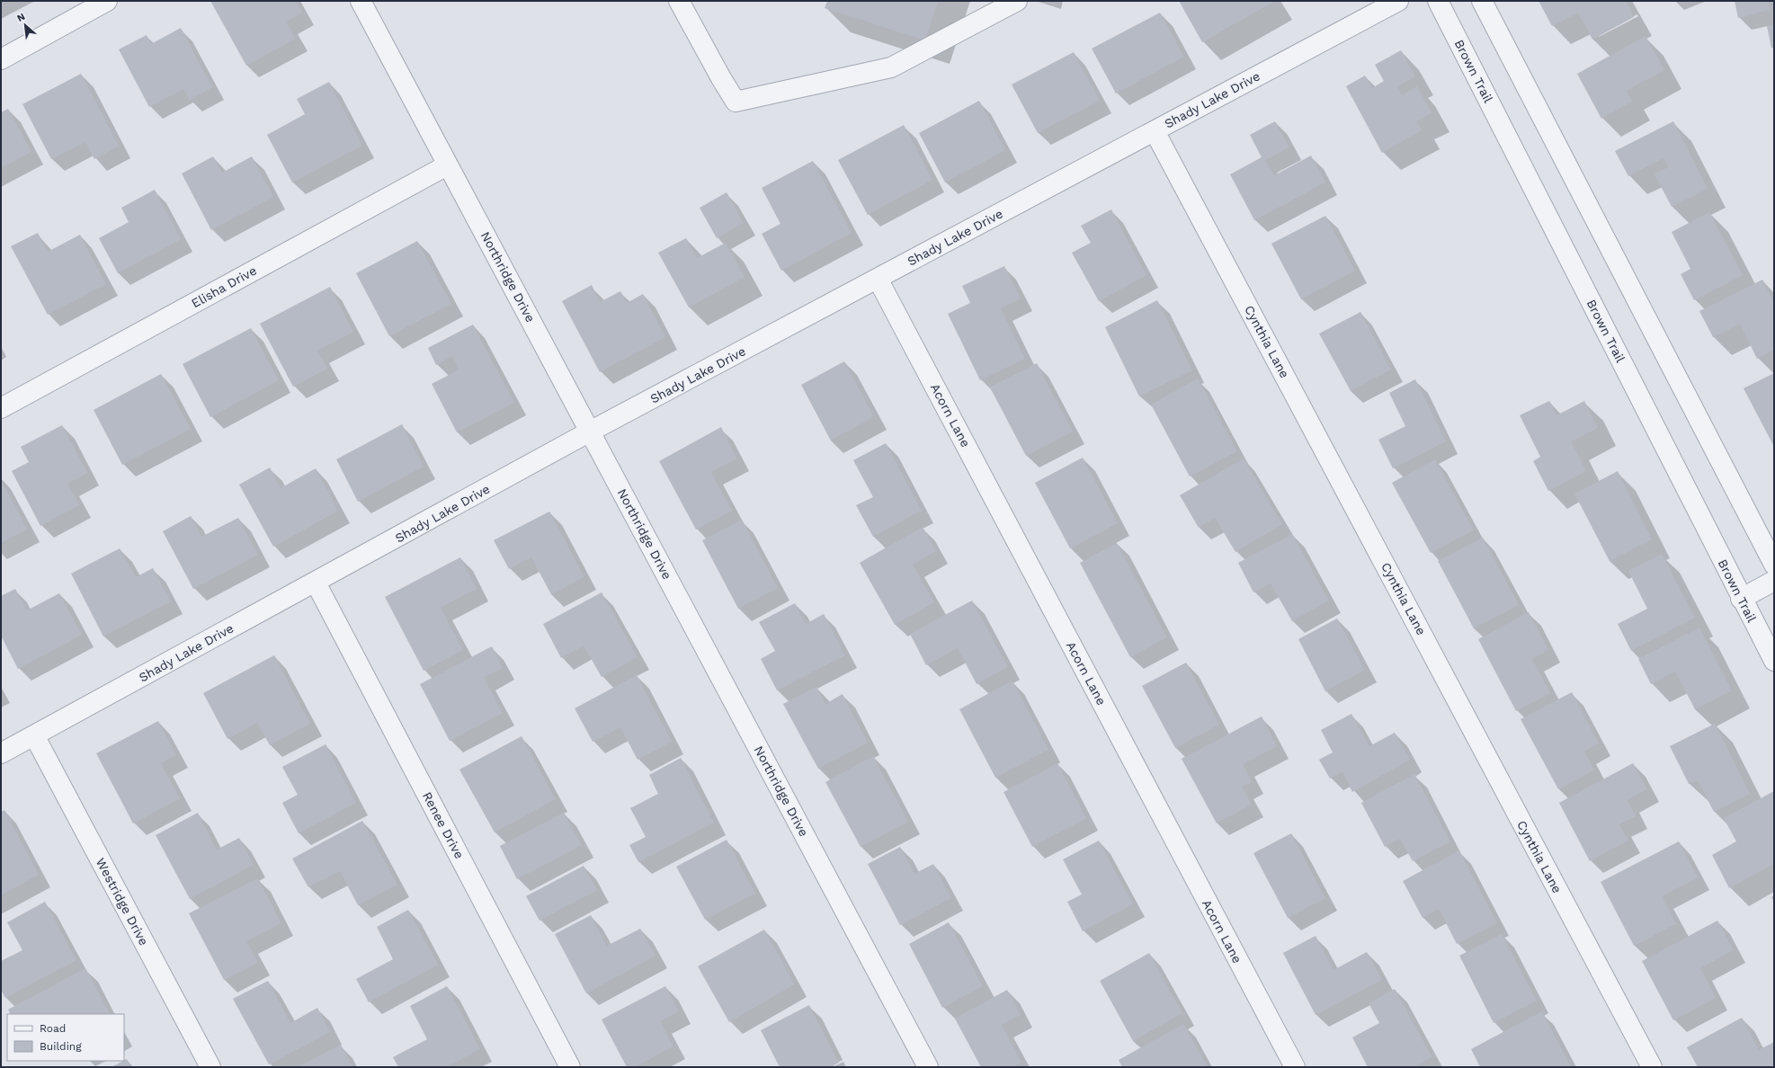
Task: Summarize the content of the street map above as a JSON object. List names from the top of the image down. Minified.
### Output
{"streets":{"street":["Brown Trail","Shady Lake Drive","Northridge Drive","Elisha Drive","Cynthia Lane","Acorn Lane","Renee Drive","Westridge Drive"]},"crossings":[["Shady Lake Drive","Northridge Drive"],["Shady Lake Drive","Cynthia Lane"],["Shady Lake Drive","Acorn Lane"],["Shady Lake Drive","Renee Drive"],["Shady Lake Drive","Westridge Drive"],["Northridge Drive","Elisha Drive"]],"legend":["Road","Building"],"north":"top left"}
